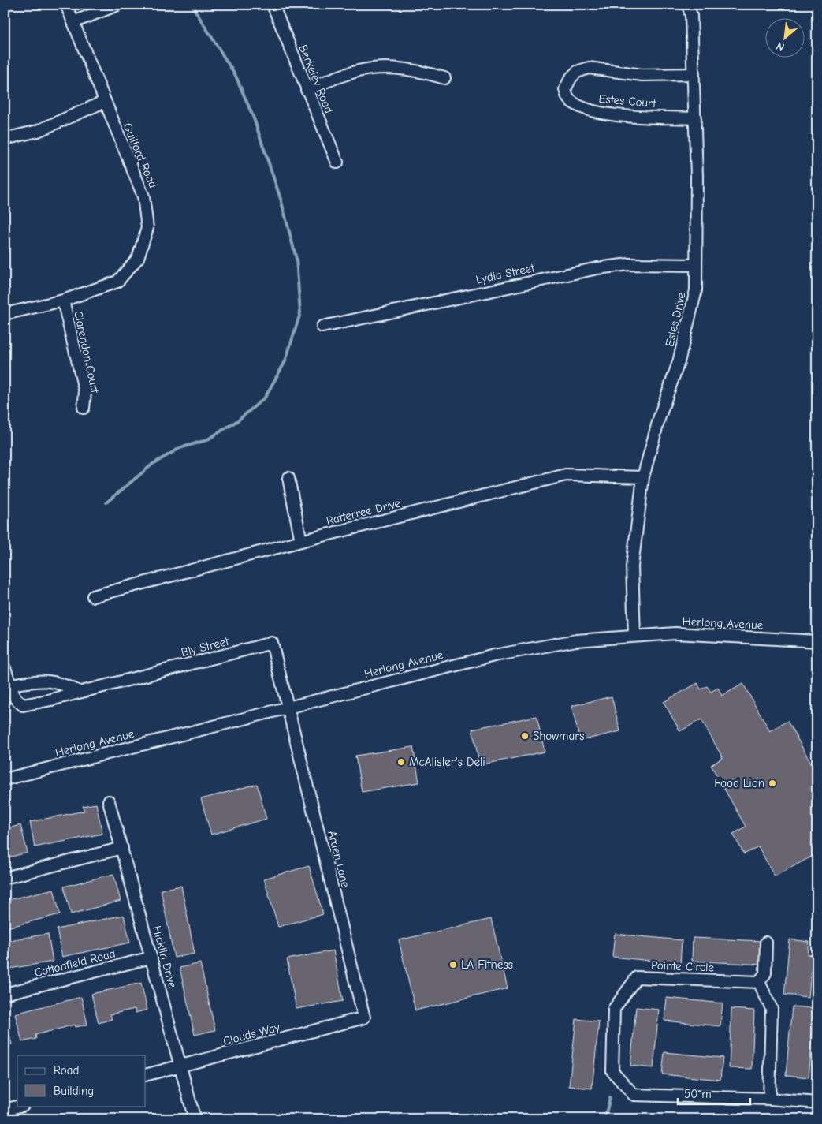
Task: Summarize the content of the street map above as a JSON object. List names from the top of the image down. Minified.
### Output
{"streets":{"street":["Berkeley Road","Estes Court","Guilford Road","Lydia Street","Estes Drive","Clarendon Court","Ratterree Drive","Herlong Avenue","Bly Street","Arden Lane","Hicklin Drive","Cottonfield Road","Pointe Circle","Clouds Way"]},"crossings":[["Estes Court","Estes Drive"],["Guilford Road","Clarendon Court"],["Lydia Street","Estes Drive"],["Estes Drive","Ratterree Drive"],["Estes Drive","Herlong Avenue"],["Herlong Avenue","Bly Street"],["Herlong Avenue","Arden Lane"],["Bly Street","Arden Lane"],["Arden Lane","Clouds Way"],["Hicklin Drive","Cottonfield Road"],["Hicklin Drive","Clouds Way"]],"places":["Showmars","McAlister's Deli","Food Lion","LA Fitness"],"legend":["Road","Building"],"scale_bar":"50 m","north":"bottom left"}
